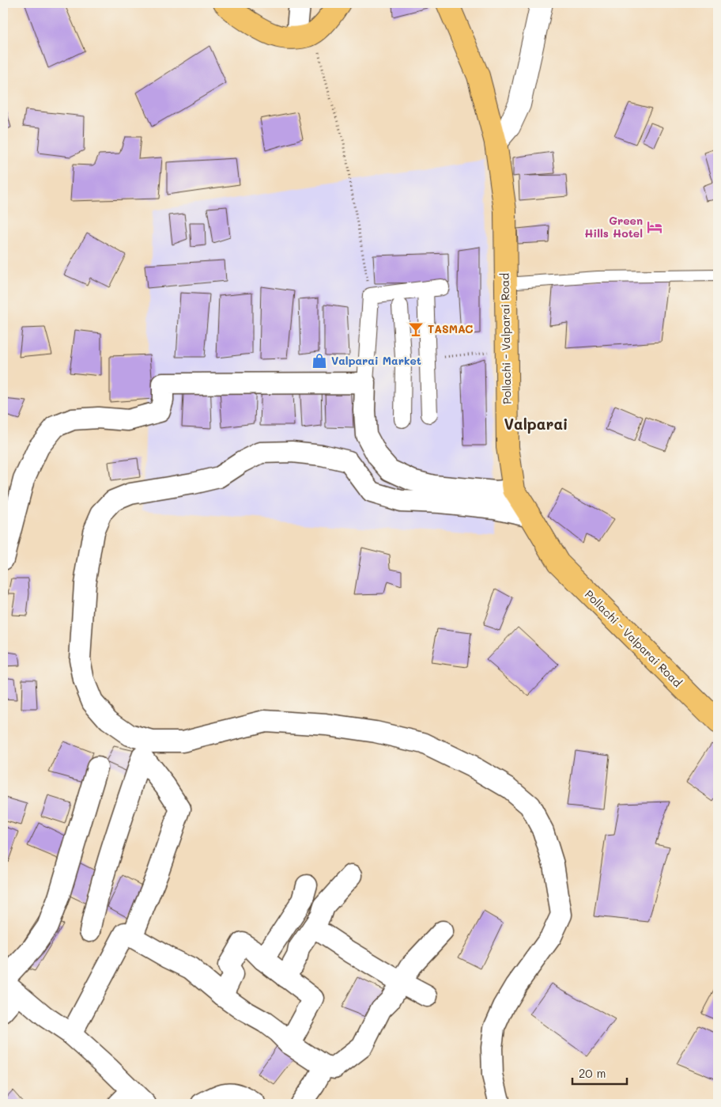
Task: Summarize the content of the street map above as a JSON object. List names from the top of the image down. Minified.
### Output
{"streets":{"main road":["Pollachi - Valparai Road"]},"districts":["Valparai"],"places":{"hotel":["Green Hills Hotel"],"bar":["TASMAC"],"shop":["Valparai Market"]},"scale_bar":"20 m"}
